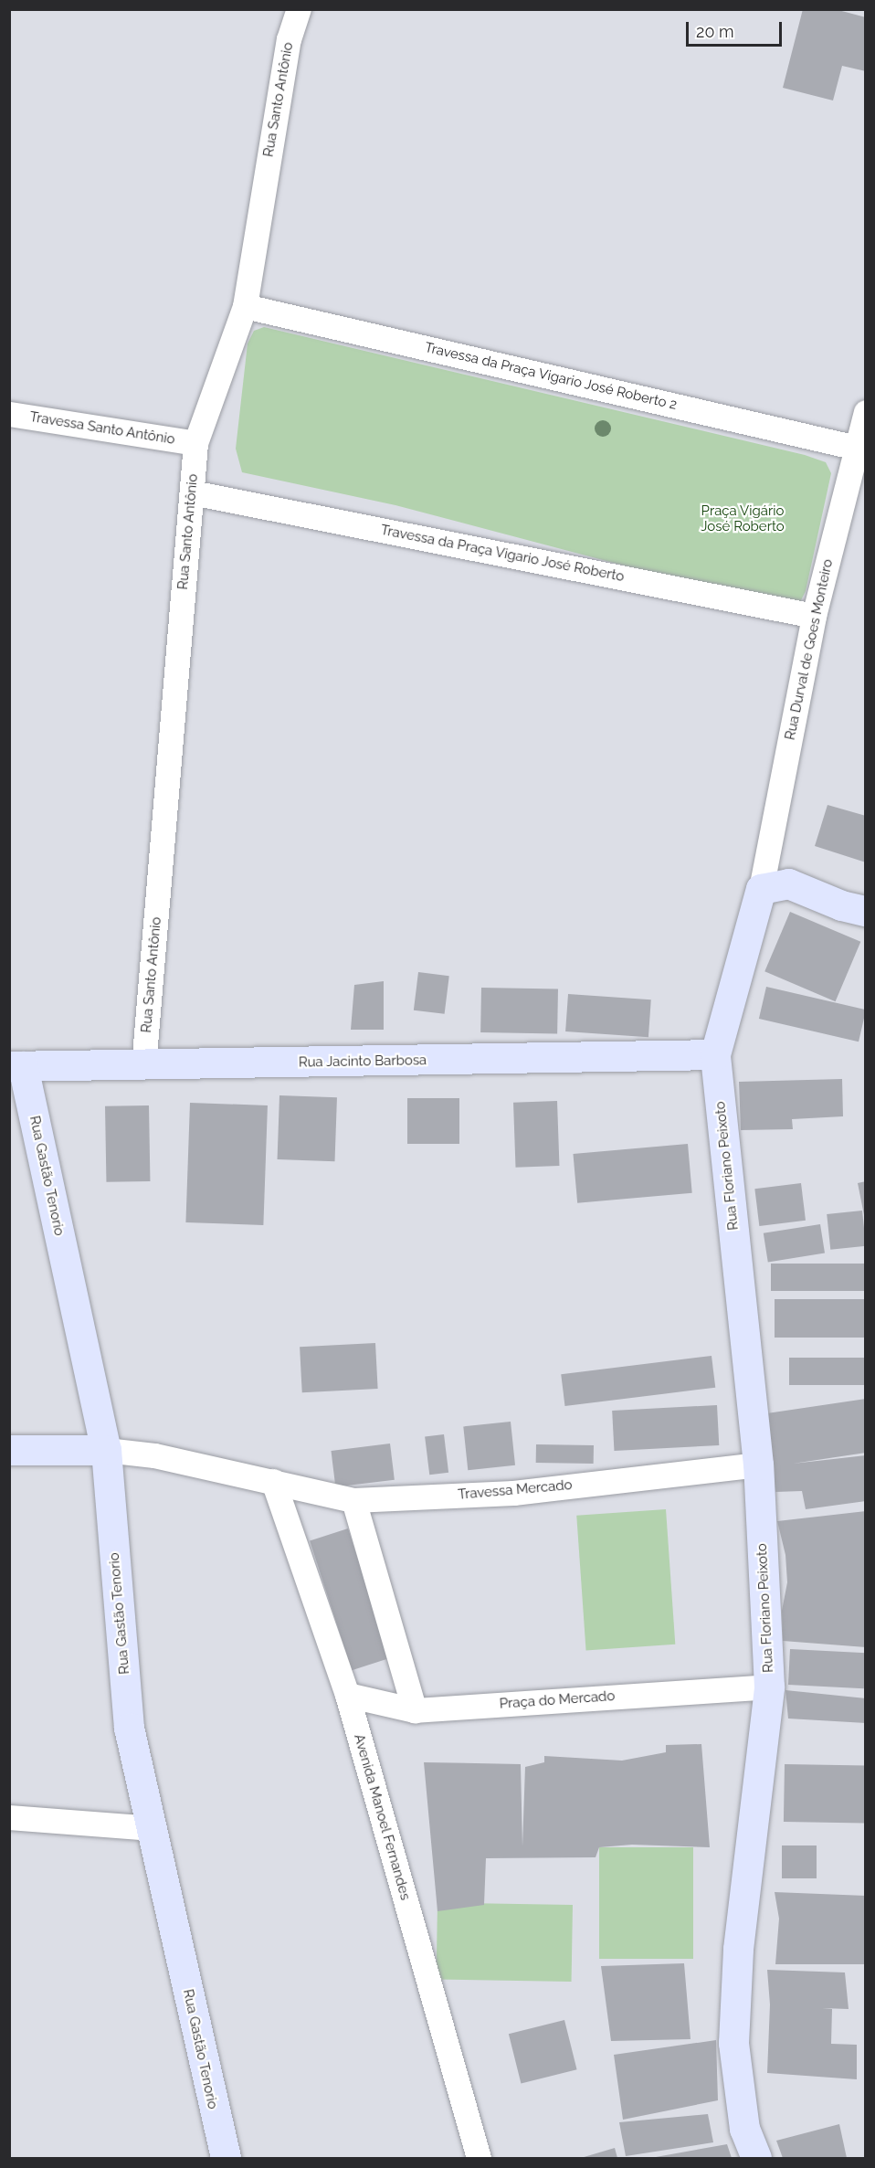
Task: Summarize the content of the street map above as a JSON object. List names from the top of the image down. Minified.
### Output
{"streets":{"street":["Rua Santo Antônio","Travessa da Praça Vigario José Roberto 2","Travessa Santo Antônio","Travessa da Praça Vigario José Roberto","Rua Durval de Goes Monteiro","Rua Jacinto Barbosa","Rua Floriano Peixoto","Rua Gastão Tenorio","Travessa Mercado","Praça do Mercado","Avenida Manoel Fernandes"]},"crossings":[["Rua Santo Antônio","Travessa da Praça Vigario José Roberto 2"],["Rua Santo Antônio","Travessa Santo Antônio"],["Rua Santo Antônio","Travessa da Praça Vigario José Roberto"],["Rua Santo Antônio","Rua Jacinto Barbosa"],["Travessa da Praça Vigario José Roberto 2","Rua Durval de Goes Monteiro"],["Travessa da Praça Vigario José Roberto","Rua Durval de Goes Monteiro"],["Rua Jacinto Barbosa","Rua Floriano Peixoto"],["Rua Jacinto Barbosa","Rua Gastão Tenorio"],["Rua Floriano Peixoto","Travessa Mercado"],["Rua Floriano Peixoto","Praça do Mercado"],["Rua Gastão Tenorio","Travessa Mercado"],["Travessa Mercado","Avenida Manoel Fernandes"],["Praça do Mercado","Avenida Manoel Fernandes"]],"parks":["Praça Vigário José Roberto"],"scale_bar":"20 m"}
